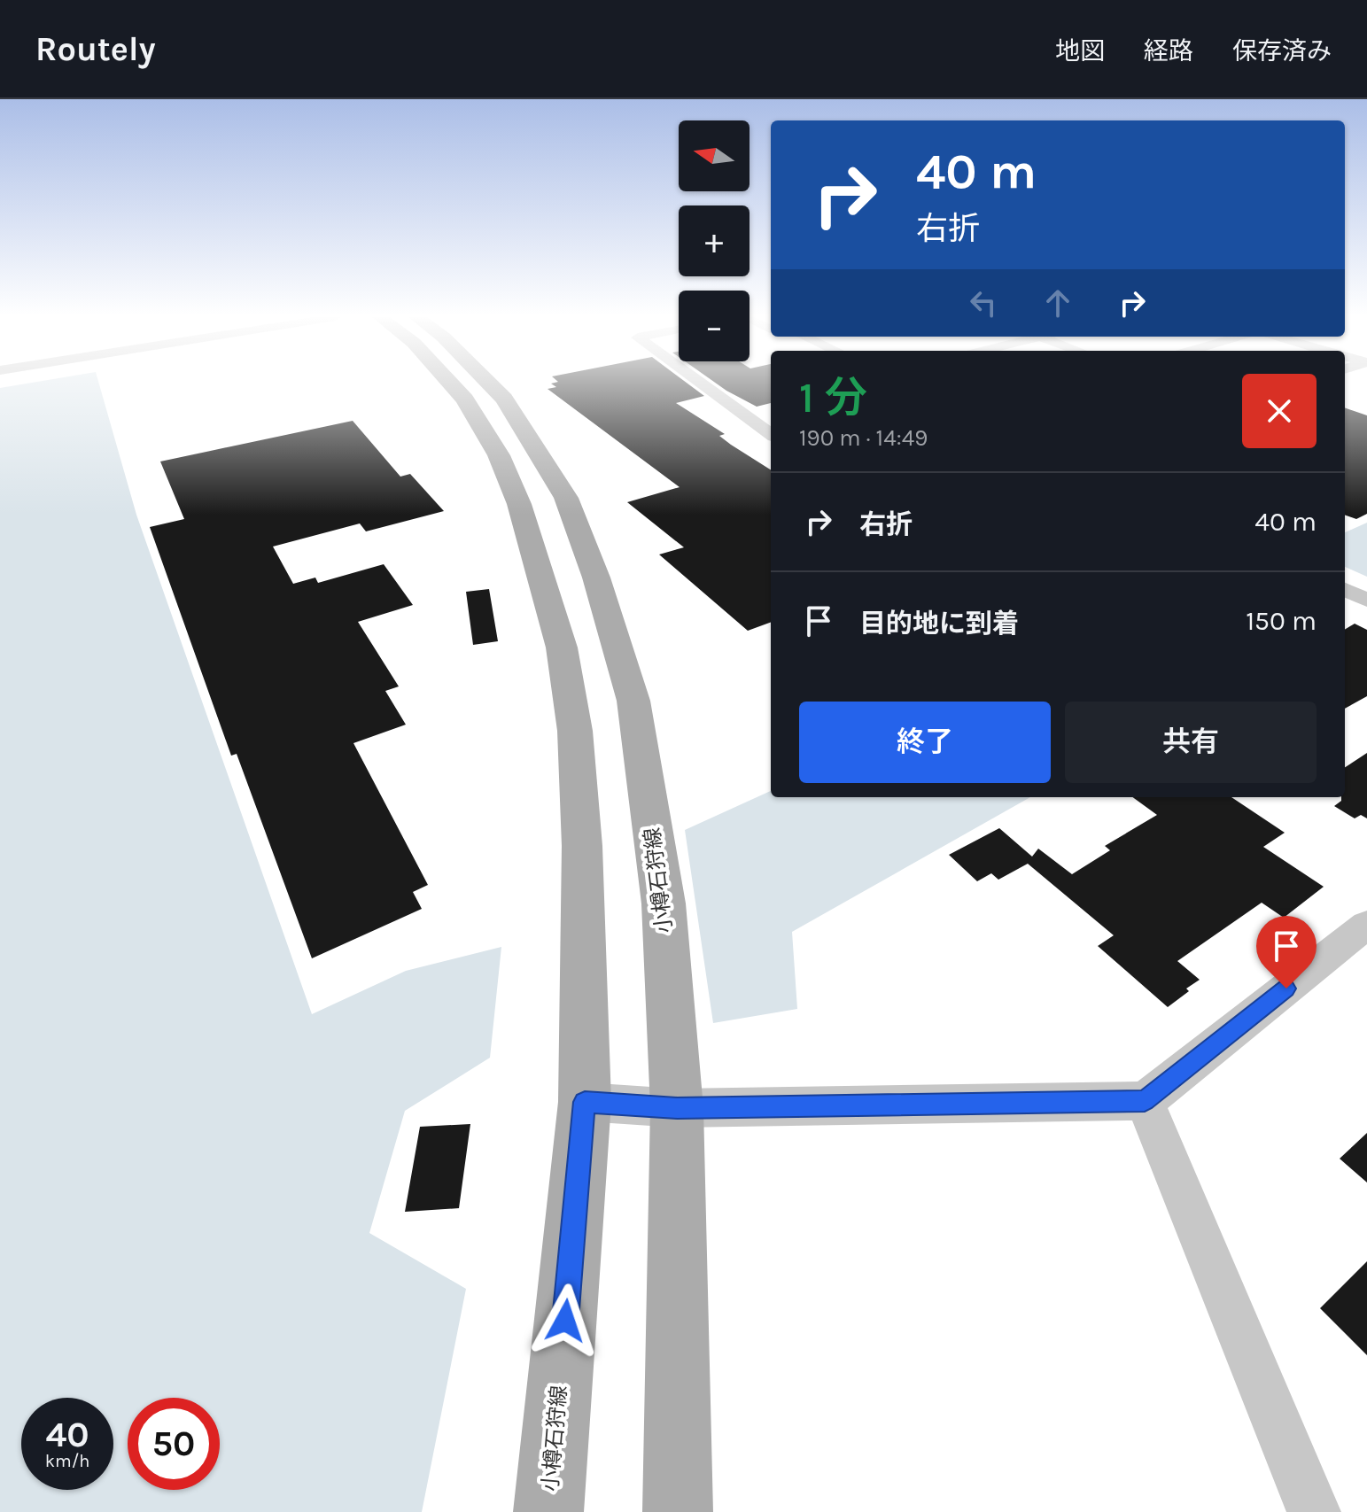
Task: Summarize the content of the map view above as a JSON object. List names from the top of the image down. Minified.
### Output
{"streets":{"main road":["小樽石狩線"]},"north":"left","page":{"header":"Routely","nav":["地図","経路","保存済み"],"map_buttons":["+","−"],"turn":["40 m","右折"],"heading":["1 分","190 m · 14:49"],"list":[{"name":"右折","value":"40 m"},{"name":"目的地に到着","value":"150 m"}],"buttons":["終了","共有"],"speed":"40 km/h","limit":"50"}}
